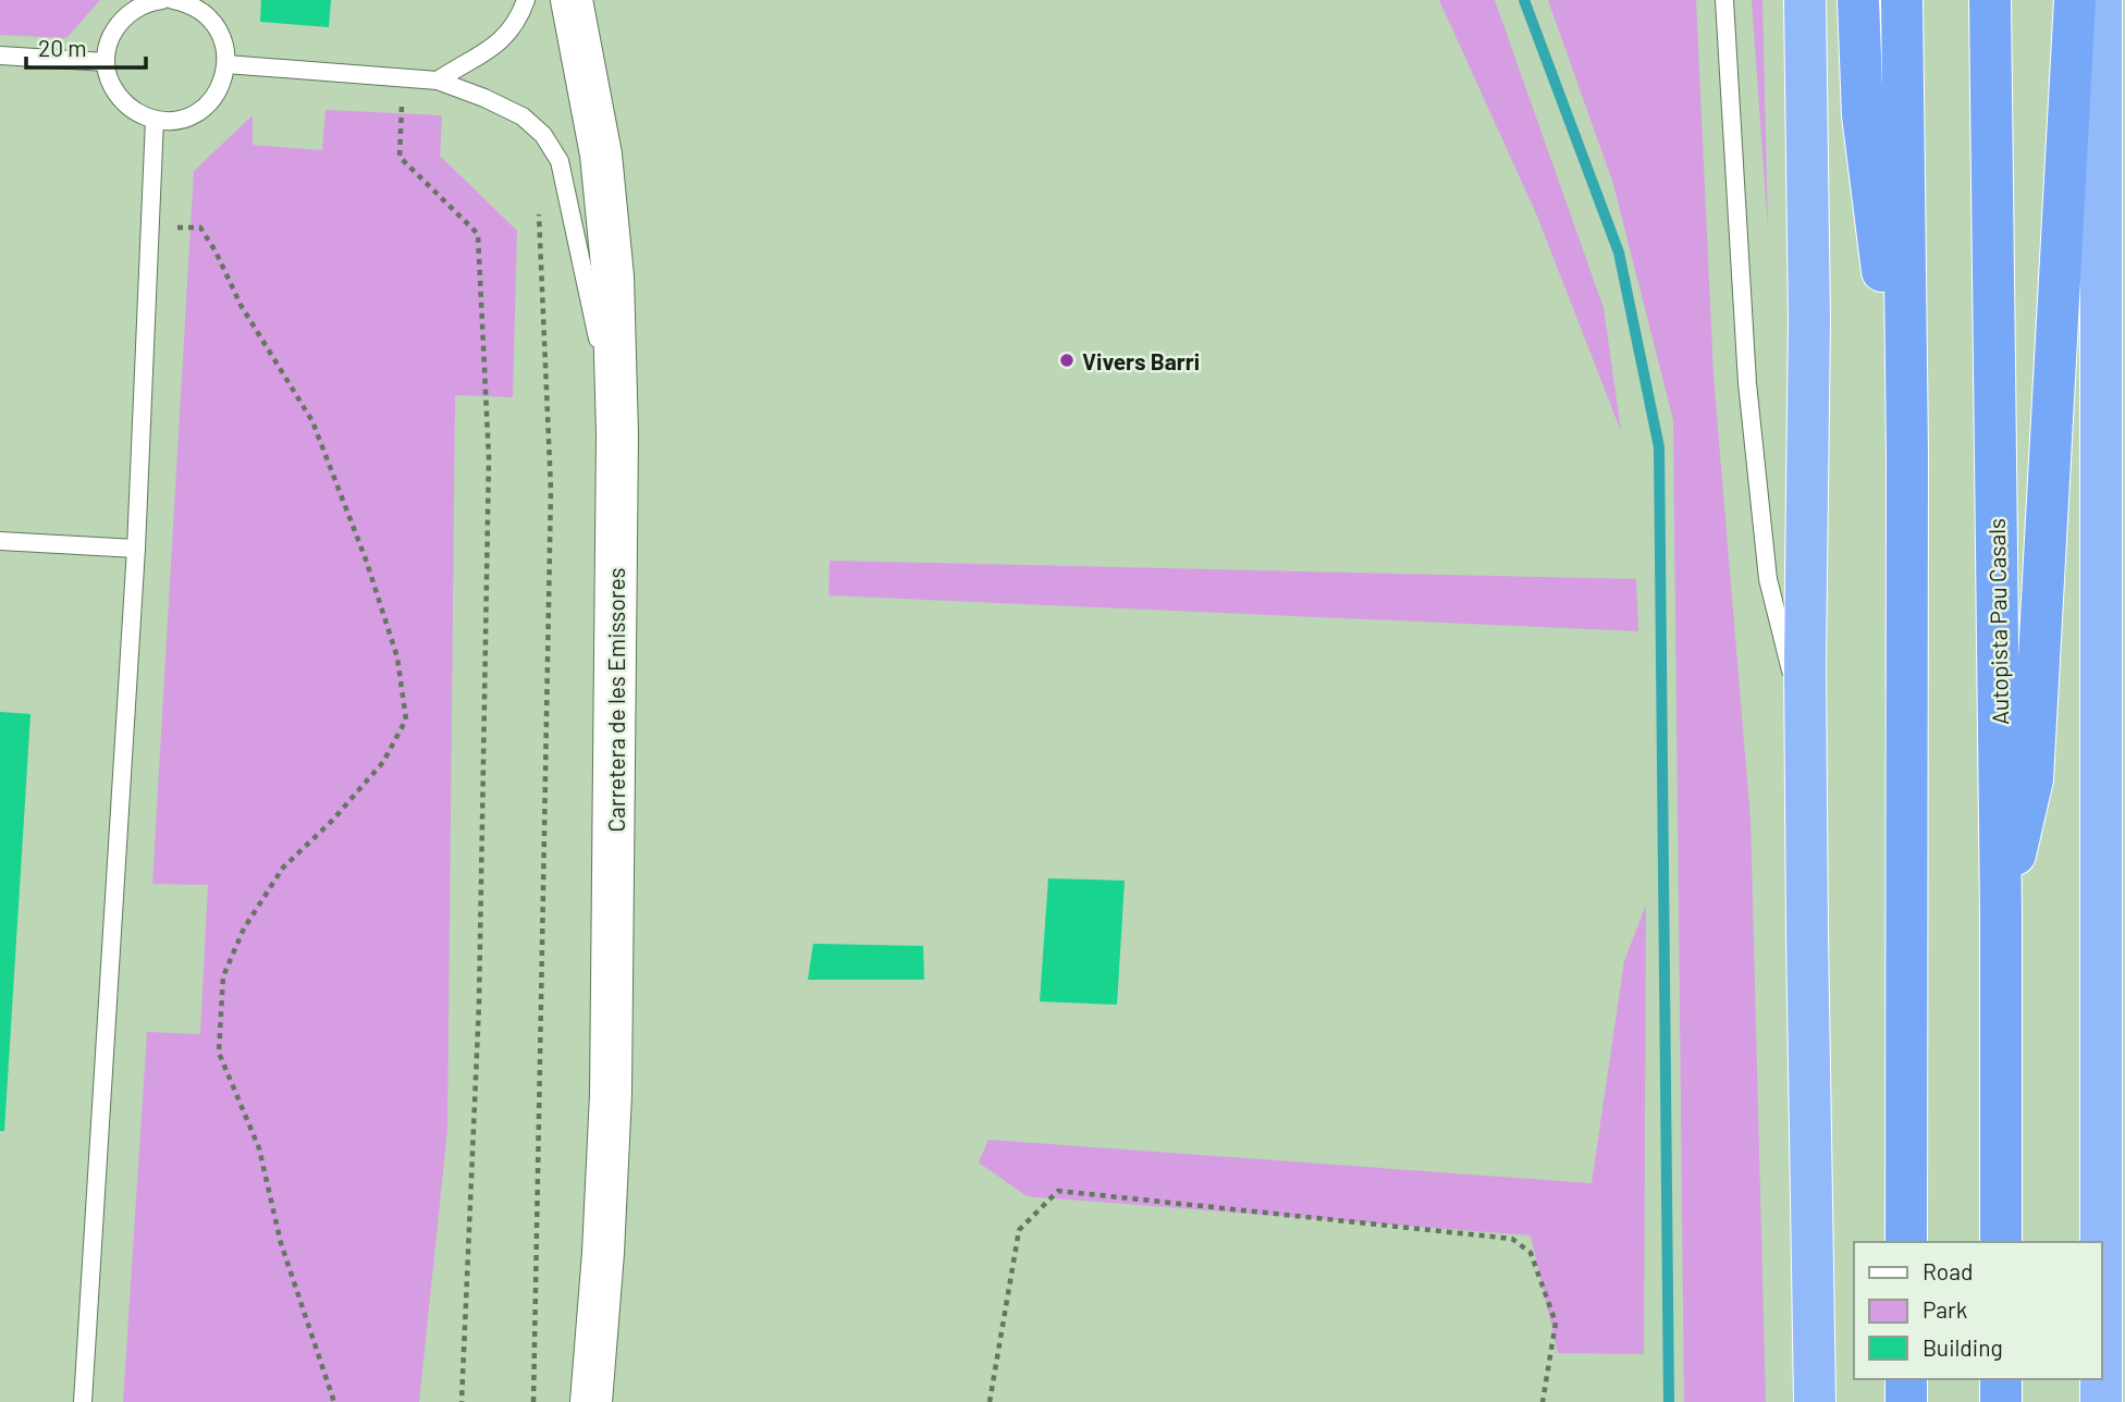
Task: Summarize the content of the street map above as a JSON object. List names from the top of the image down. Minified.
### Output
{"streets":{"highway":["Autopista Pau Casals"],"street":["Carretera de les Emissores"]},"places":["Vivers Barri"],"legend":["Road","Park","Building"],"scale_bar":"20 m"}
